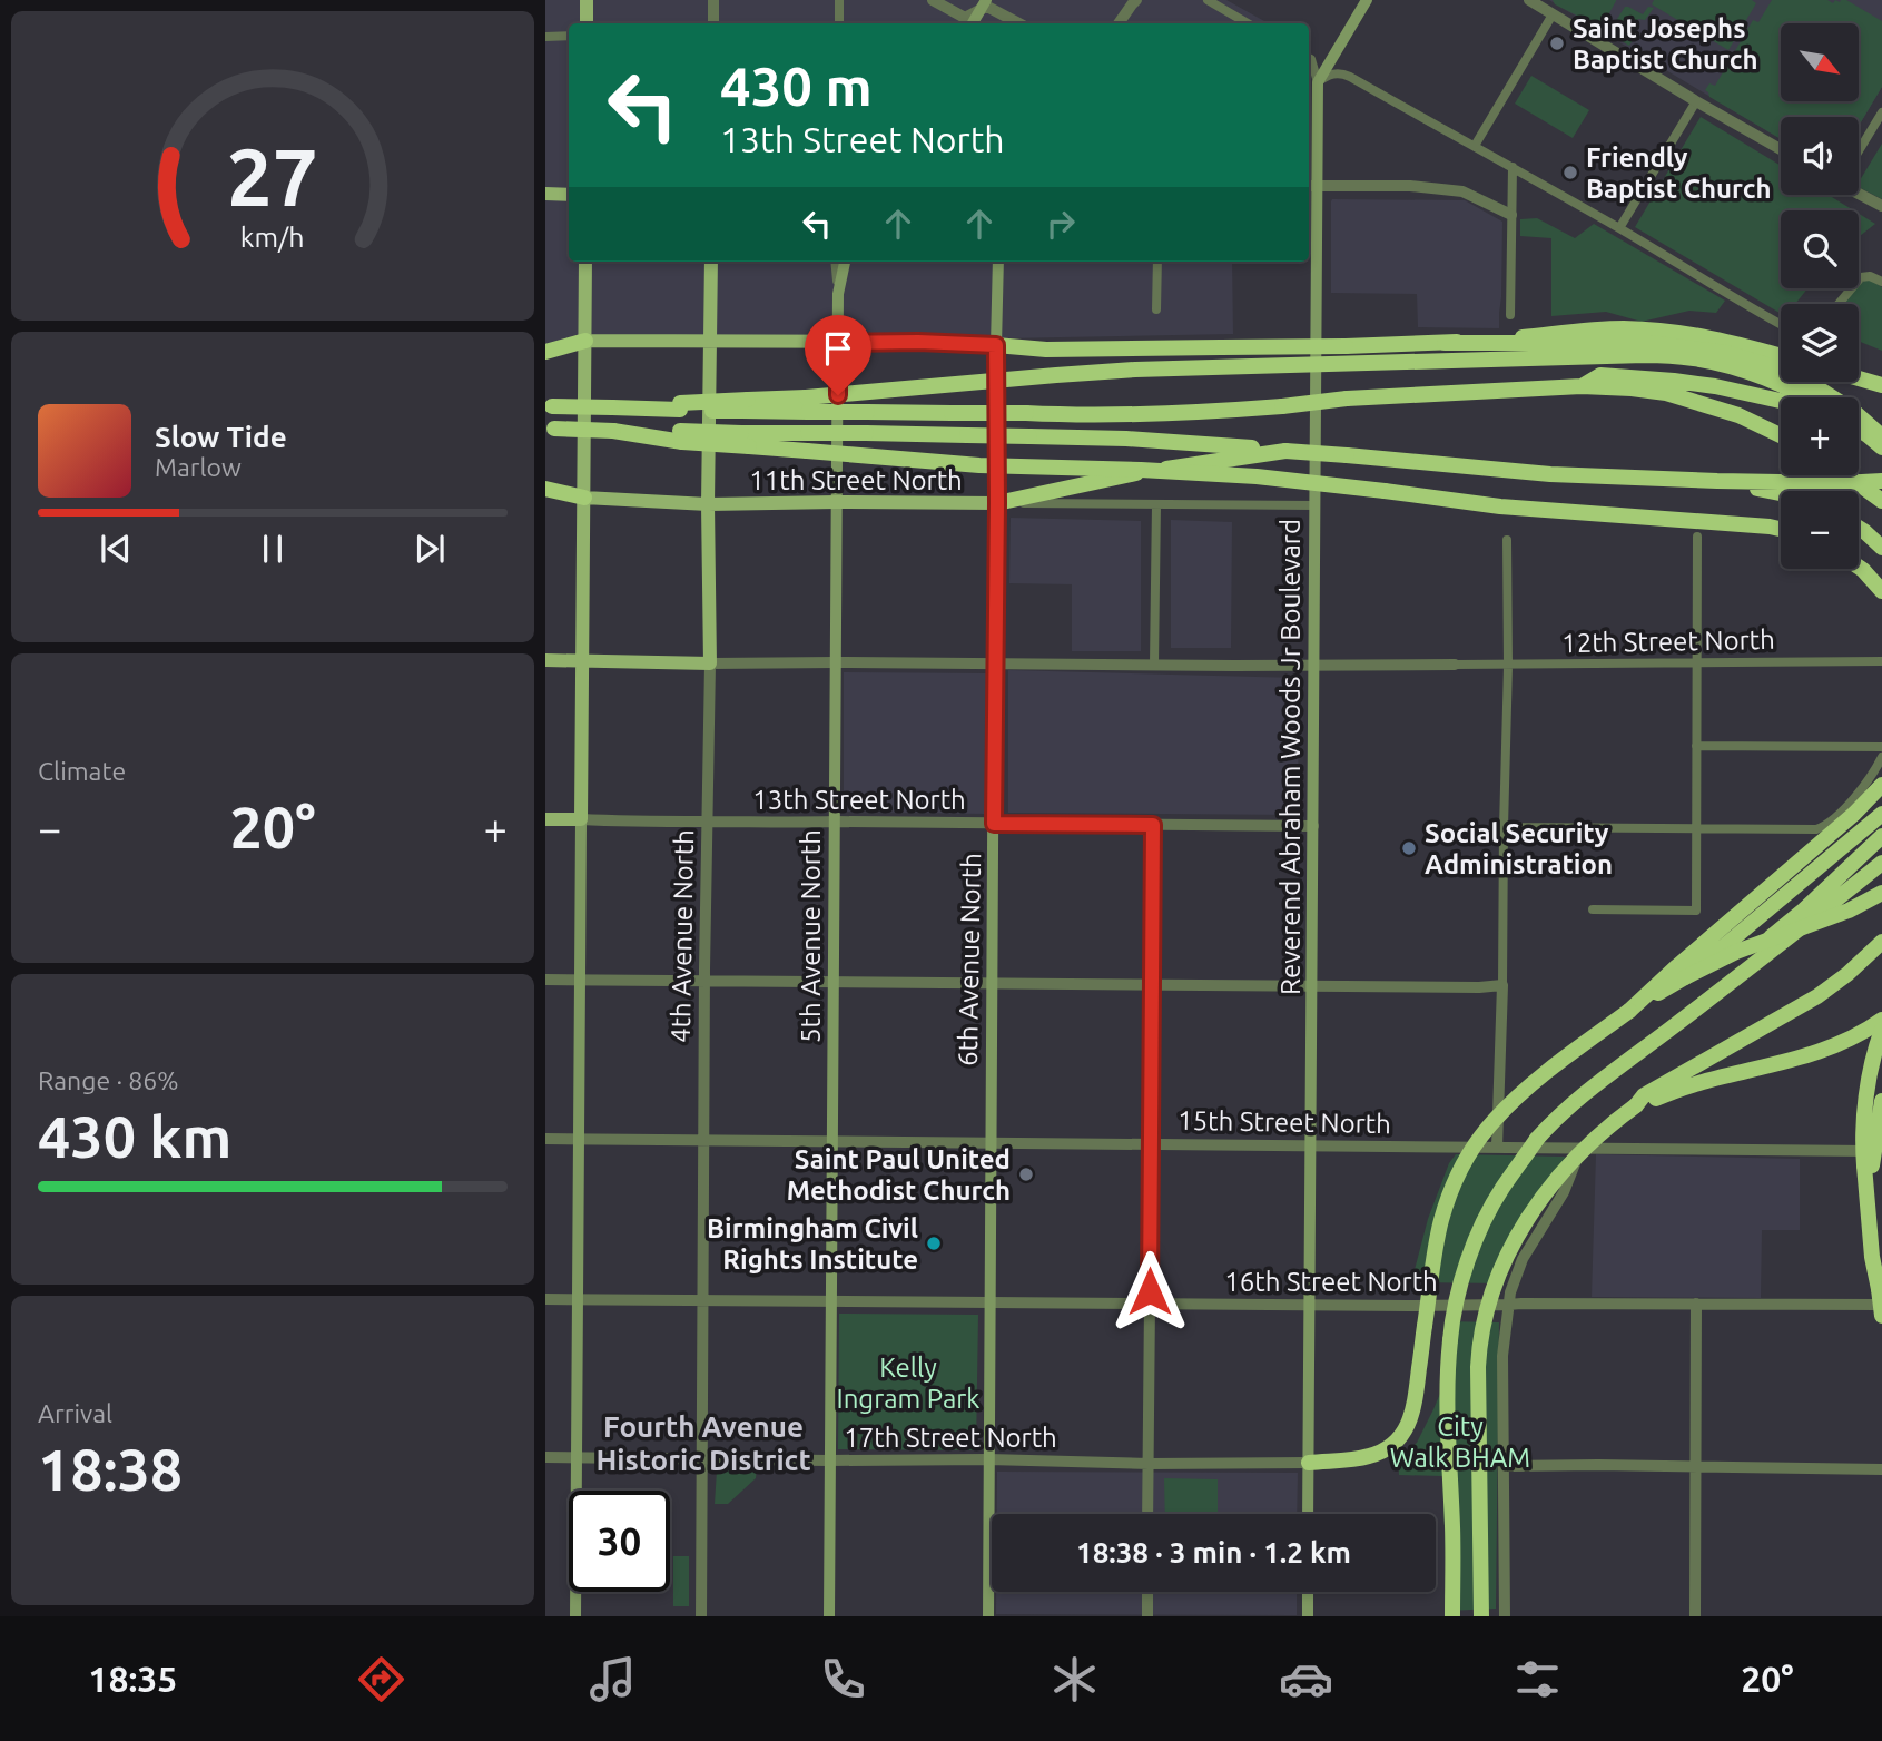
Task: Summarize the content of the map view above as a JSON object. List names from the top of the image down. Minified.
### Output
{"streets":{"main road":["11th Street North","Reverend Abraham Woods Jr Boulevard","13th Street North","4th Avenue North","5th Avenue North","6th Avenue North"],"street":["12th Street North","15th Street North","16th Street North","17th Street North"]},"crossings":[["11th Street North","Reverend Abraham Woods Jr Boulevard"],["11th Street North","4th Avenue North"],["11th Street North","5th Avenue North"],["11th Street North","6th Avenue North"],["Reverend Abraham Woods Jr Boulevard","13th Street North"],["Reverend Abraham Woods Jr Boulevard","15th Street North"],["Reverend Abraham Woods Jr Boulevard","16th Street North"],["Reverend Abraham Woods Jr Boulevard","17th Street North"],["13th Street North","4th Avenue North"],["13th Street North","5th Avenue North"],["13th Street North","6th Avenue North"],["4th Avenue North","15th Street North"],["4th Avenue North","16th Street North"],["4th Avenue North","17th Street North"],["5th Avenue North","15th Street North"],["5th Avenue North","16th Street North"],["5th Avenue North","17th Street North"],["6th Avenue North","15th Street North"],["6th Avenue North","16th Street North"],["6th Avenue North","17th Street North"]],"districts":["Fourth Avenue Historic District"],"parks":["Kelly Ingram Park","City Walk BHAM"],"places":["Saint Josephs Baptist Church","Friendly Baptist Church","Social Security Administration","Saint Paul United Methodist Church","Birmingham Civil Rights Institute"],"north":"bottom right","page":{"map_buttons":["+","−"],"turn":["430 m","13th Street North"],"song":["Slow Tide","Marlow"],"tile":["Climate",["Range · 86%","430 km"],["Arrival","18:38"]],"heat":["−","20°","+"],"limit":"30","trip":"18:38 · 3 min · 1.2 km","tabs":["18:35","20°"],"gauge":["27","km/h"]}}
